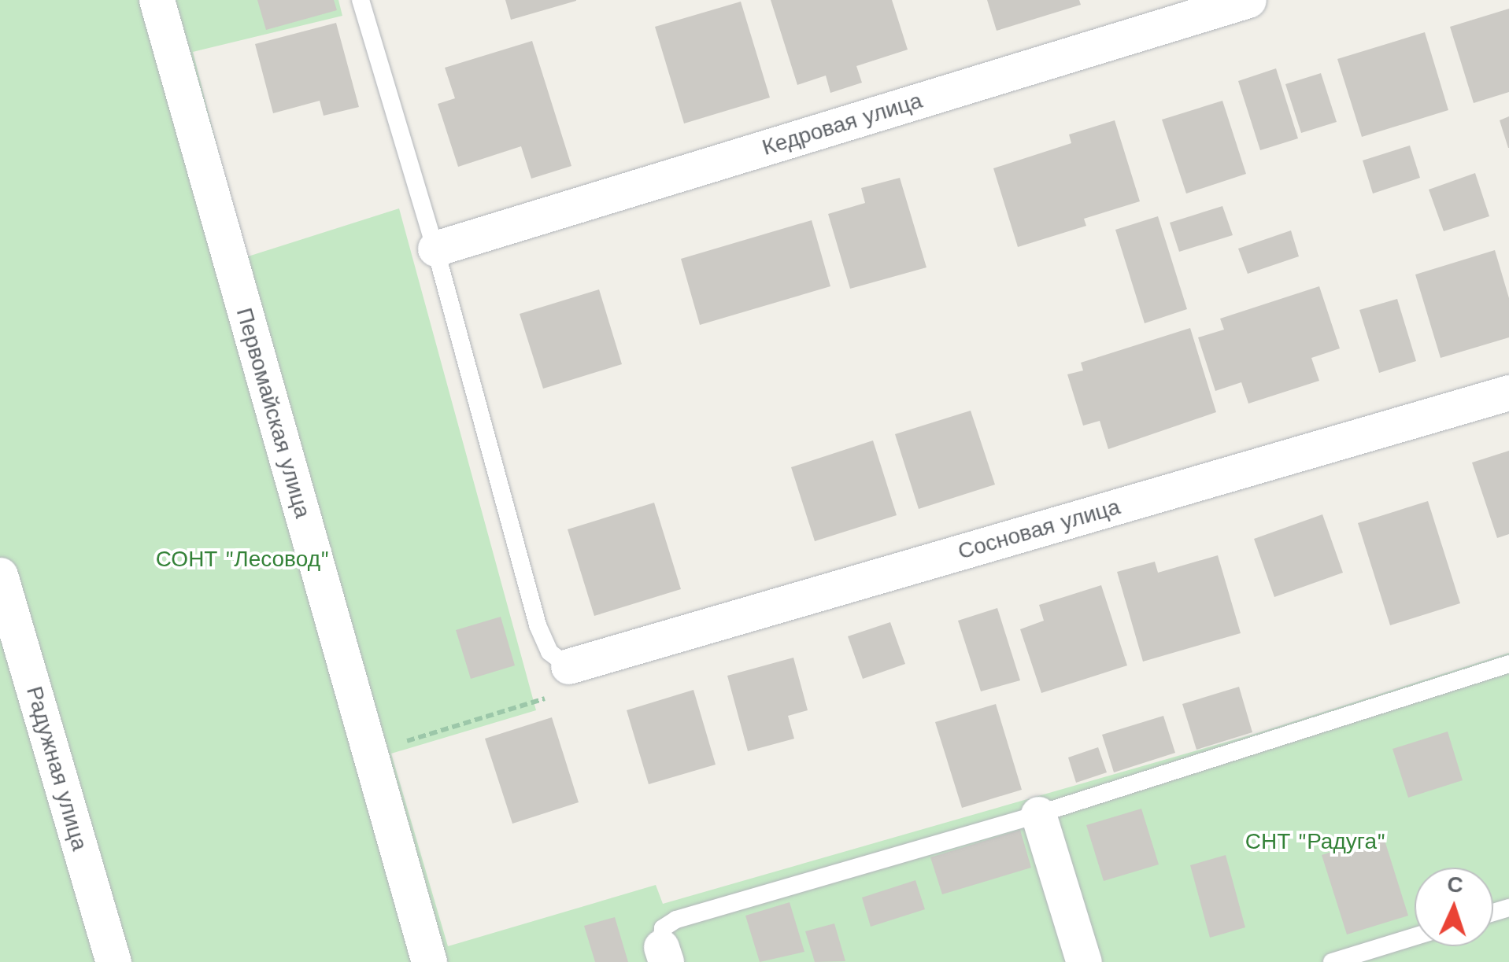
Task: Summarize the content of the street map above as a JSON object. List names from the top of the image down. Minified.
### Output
{"streets":{"street":["Кедровая улица","Первомайская улица","Сосновая улица","Радужная улица"]},"parks":["СОНТ \"Лесовод\"","СНТ \"Радуга\""],"north":"top"}
